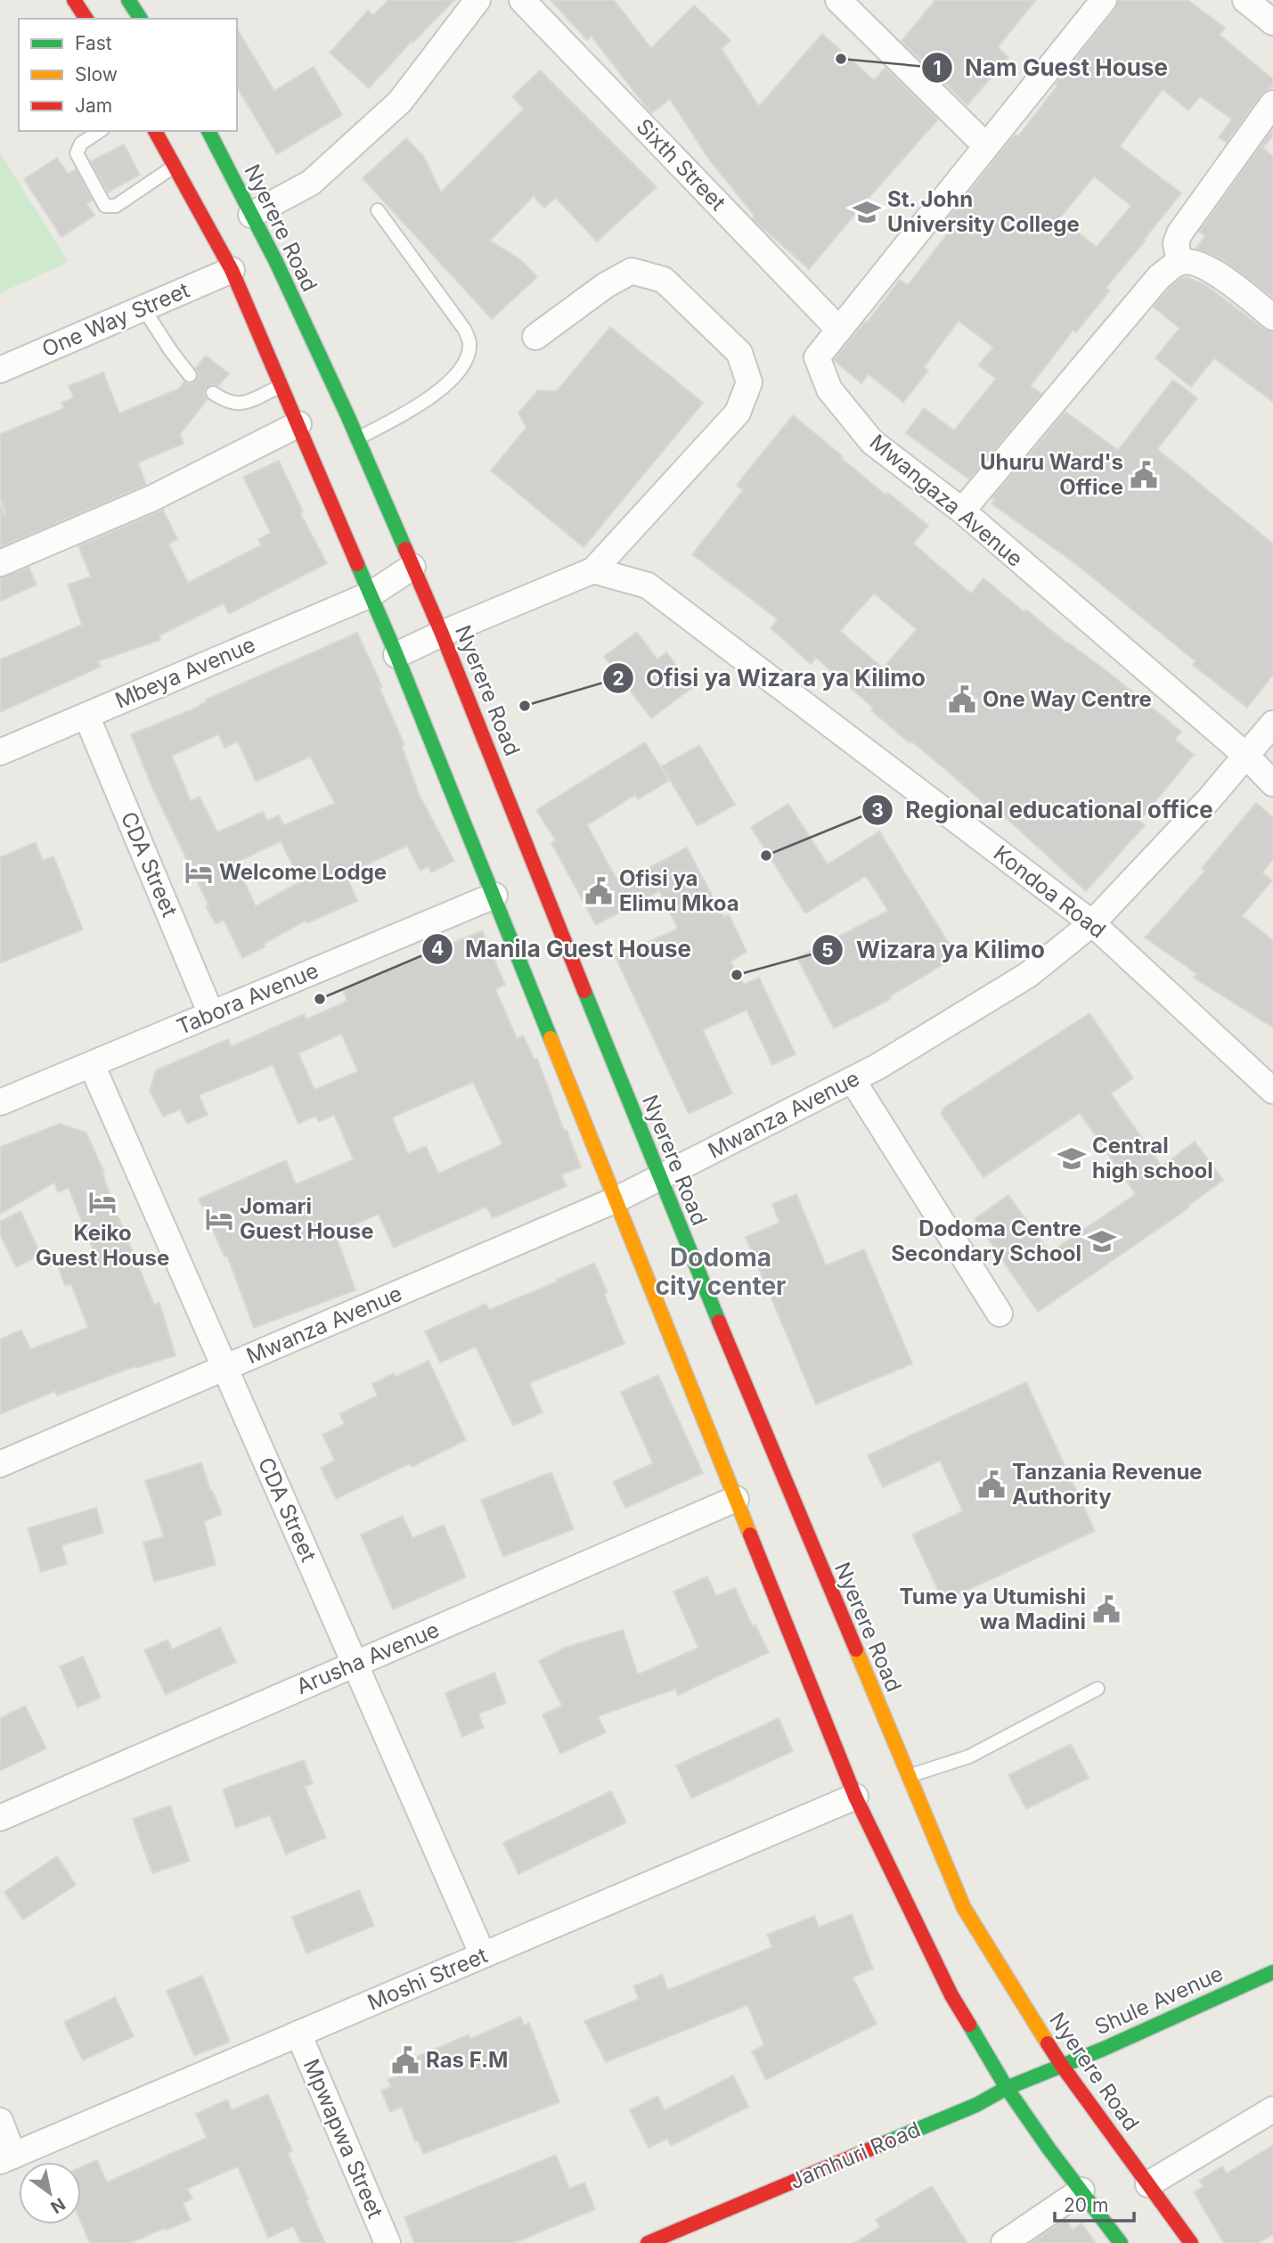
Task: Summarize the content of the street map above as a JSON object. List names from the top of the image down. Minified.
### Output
{"streets":{"main road":["Nyerere Road","Shule Avenue","Jamhuri Road"],"street":["Sixth Street","One Way Street","Mwangaza Avenue","Mbeya Avenue","CDA Street","Kondoa Road","Tabora Avenue","Mwanza Avenue","Arusha Avenue","Moshi Street","Mpwapwa Street"]},"crossings":[["Sixth Street","Mwangaza Avenue"],["Nyerere Road","Mbeya Avenue"],["Nyerere Road","Mwanza Avenue"],["Nyerere Road","Shule Avenue"],["Nyerere Road","Jamhuri Road"],["Mwangaza Avenue","Mwanza Avenue"],["Mbeya Avenue","CDA Street"],["CDA Street","Tabora Avenue"],["CDA Street","Mwanza Avenue"],["CDA Street","Arusha Avenue"],["CDA Street","Moshi Street"],["Kondoa Road","Mwanza Avenue"],["Moshi Street","Mpwapwa Street"],["Shule Avenue","Jamhuri Road"]],"districts":["Dodoma city center"],"places":{"other":["Nam Guest House","Ofisi ya Wizara ya Kilimo","Regional educational office","Wizara ya Kilimo","Manila Guest House"],"school or university":["St. John University College","Central high school","Dodoma Centre Secondary School"],"public building":["Uhuru Ward's Office","One Way Centre","Ofisi ya Elimu Mkoa","Tanzania Revenue Authority","Tume ya Utumishi wa Madini","Ras F.M"],"hotel":["Welcome Lodge","Keiko Guest House","Jomari Guest House"]},"legend":["Fast","Slow","Jam"],"scale_bar":"20 m","north":"bottom right"}
